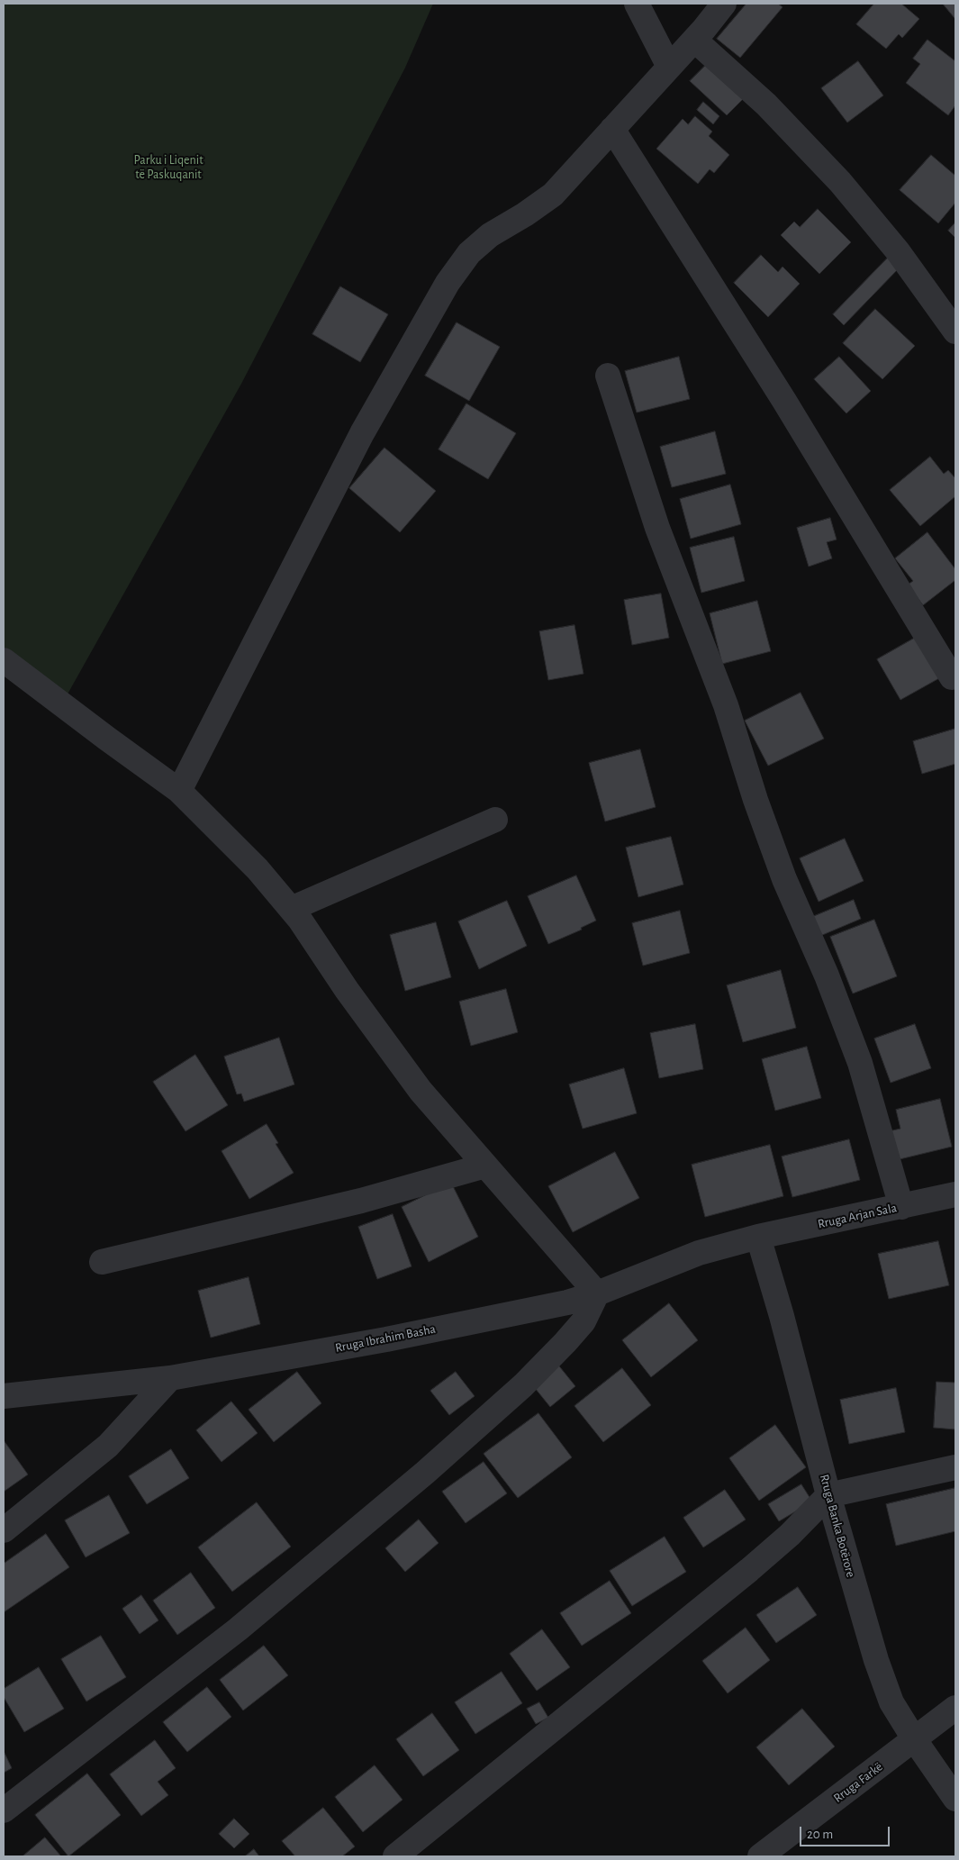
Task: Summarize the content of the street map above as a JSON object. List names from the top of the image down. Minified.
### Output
{"streets":{"street":["Rruga Arjan Sala","Rruga Ibrahim Basha","Rruga Banka Botërore","Rruga Farkë"]},"crossings":[["Rruga Arjan Sala","Rruga Ibrahim Basha"],["Rruga Arjan Sala","Rruga Banka Botërore"],["Rruga Ibrahim Basha","Rruga Banka Botërore"],["Rruga Banka Botërore","Rruga Farkë"]],"parks":["Parku i Liqenit të Paskuqanit"],"scale_bar":"20 m"}
